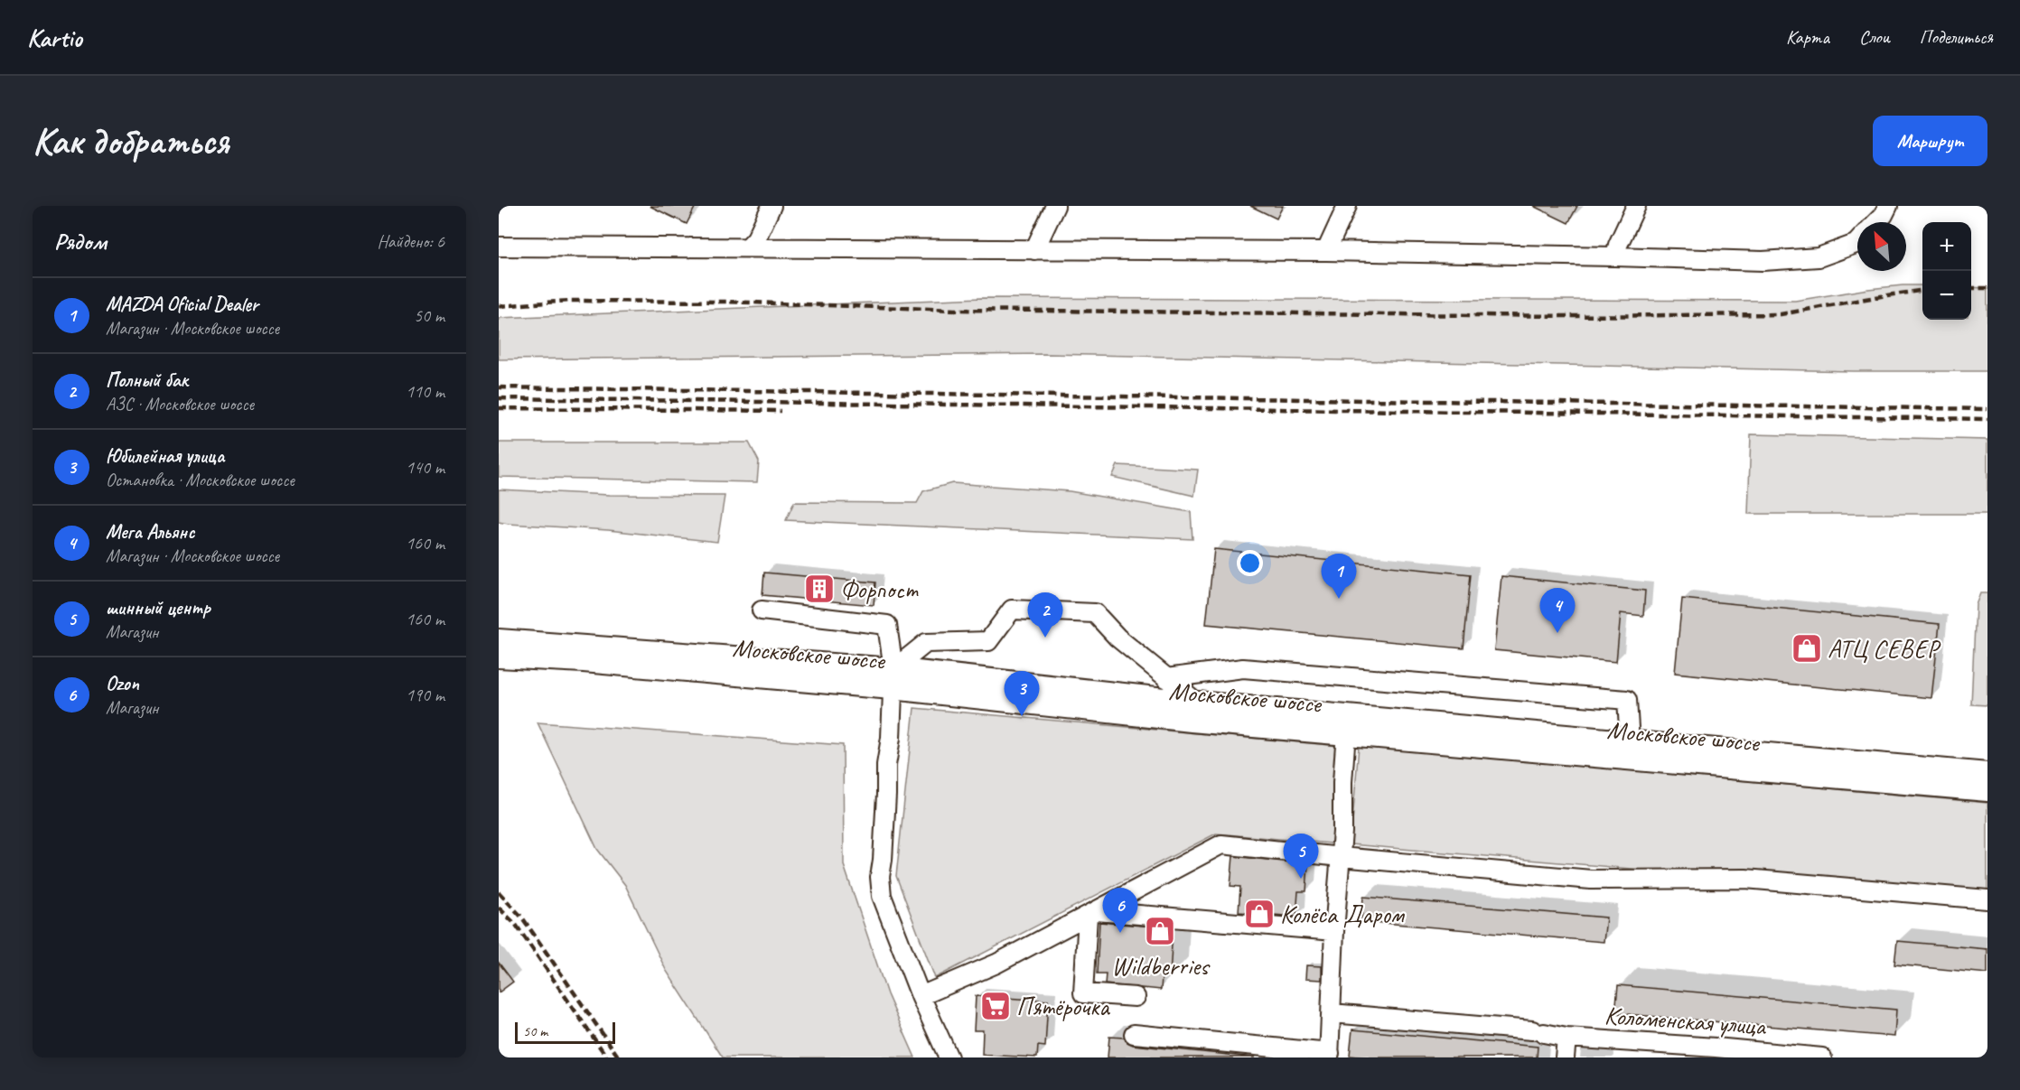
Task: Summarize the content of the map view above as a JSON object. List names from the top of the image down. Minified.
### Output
{"streets":{"main road":["Московское шоссе"],"street":["Коломенская улица"]},"places":{"building":["Форпост"],"shop":["АТЦ СЕВЕР","Колёса Даром","Wildberries"],"supermarket":["Пятёрочка"]},"scale_bar":"50 m","north":"top left","page":{"header":"Kartio","nav":["Карта","Слои","Поделиться"],"buttons":"Маршрут","title":"Как добраться","heading":["Рядом","Найдено: 6"],"map_buttons":["+","−"],"list":[{"mark":"1","name":"MAZDA Oficial Dealer","note":"Магазин · Московское шоссе","value":"50 m"},{"mark":"2","name":"Полный бак","note":"АЗС · Московское шоссе","value":"110 m"},{"mark":"3","name":"Юбилейная улица","note":"Остановка · Московское шоссе","value":"140 m"},{"mark":"4","name":"Мега Альянс","note":"Магазин · Московское шоссе","value":"160 m"},{"mark":"5","name":"шинный центр","note":"Магазин","value":"160 m"},{"mark":"6","name":"Ozon","note":"Магазин","value":"190 m"}],"pins":["1","4","2","3","5","6"],"scale":"50 m"}}
